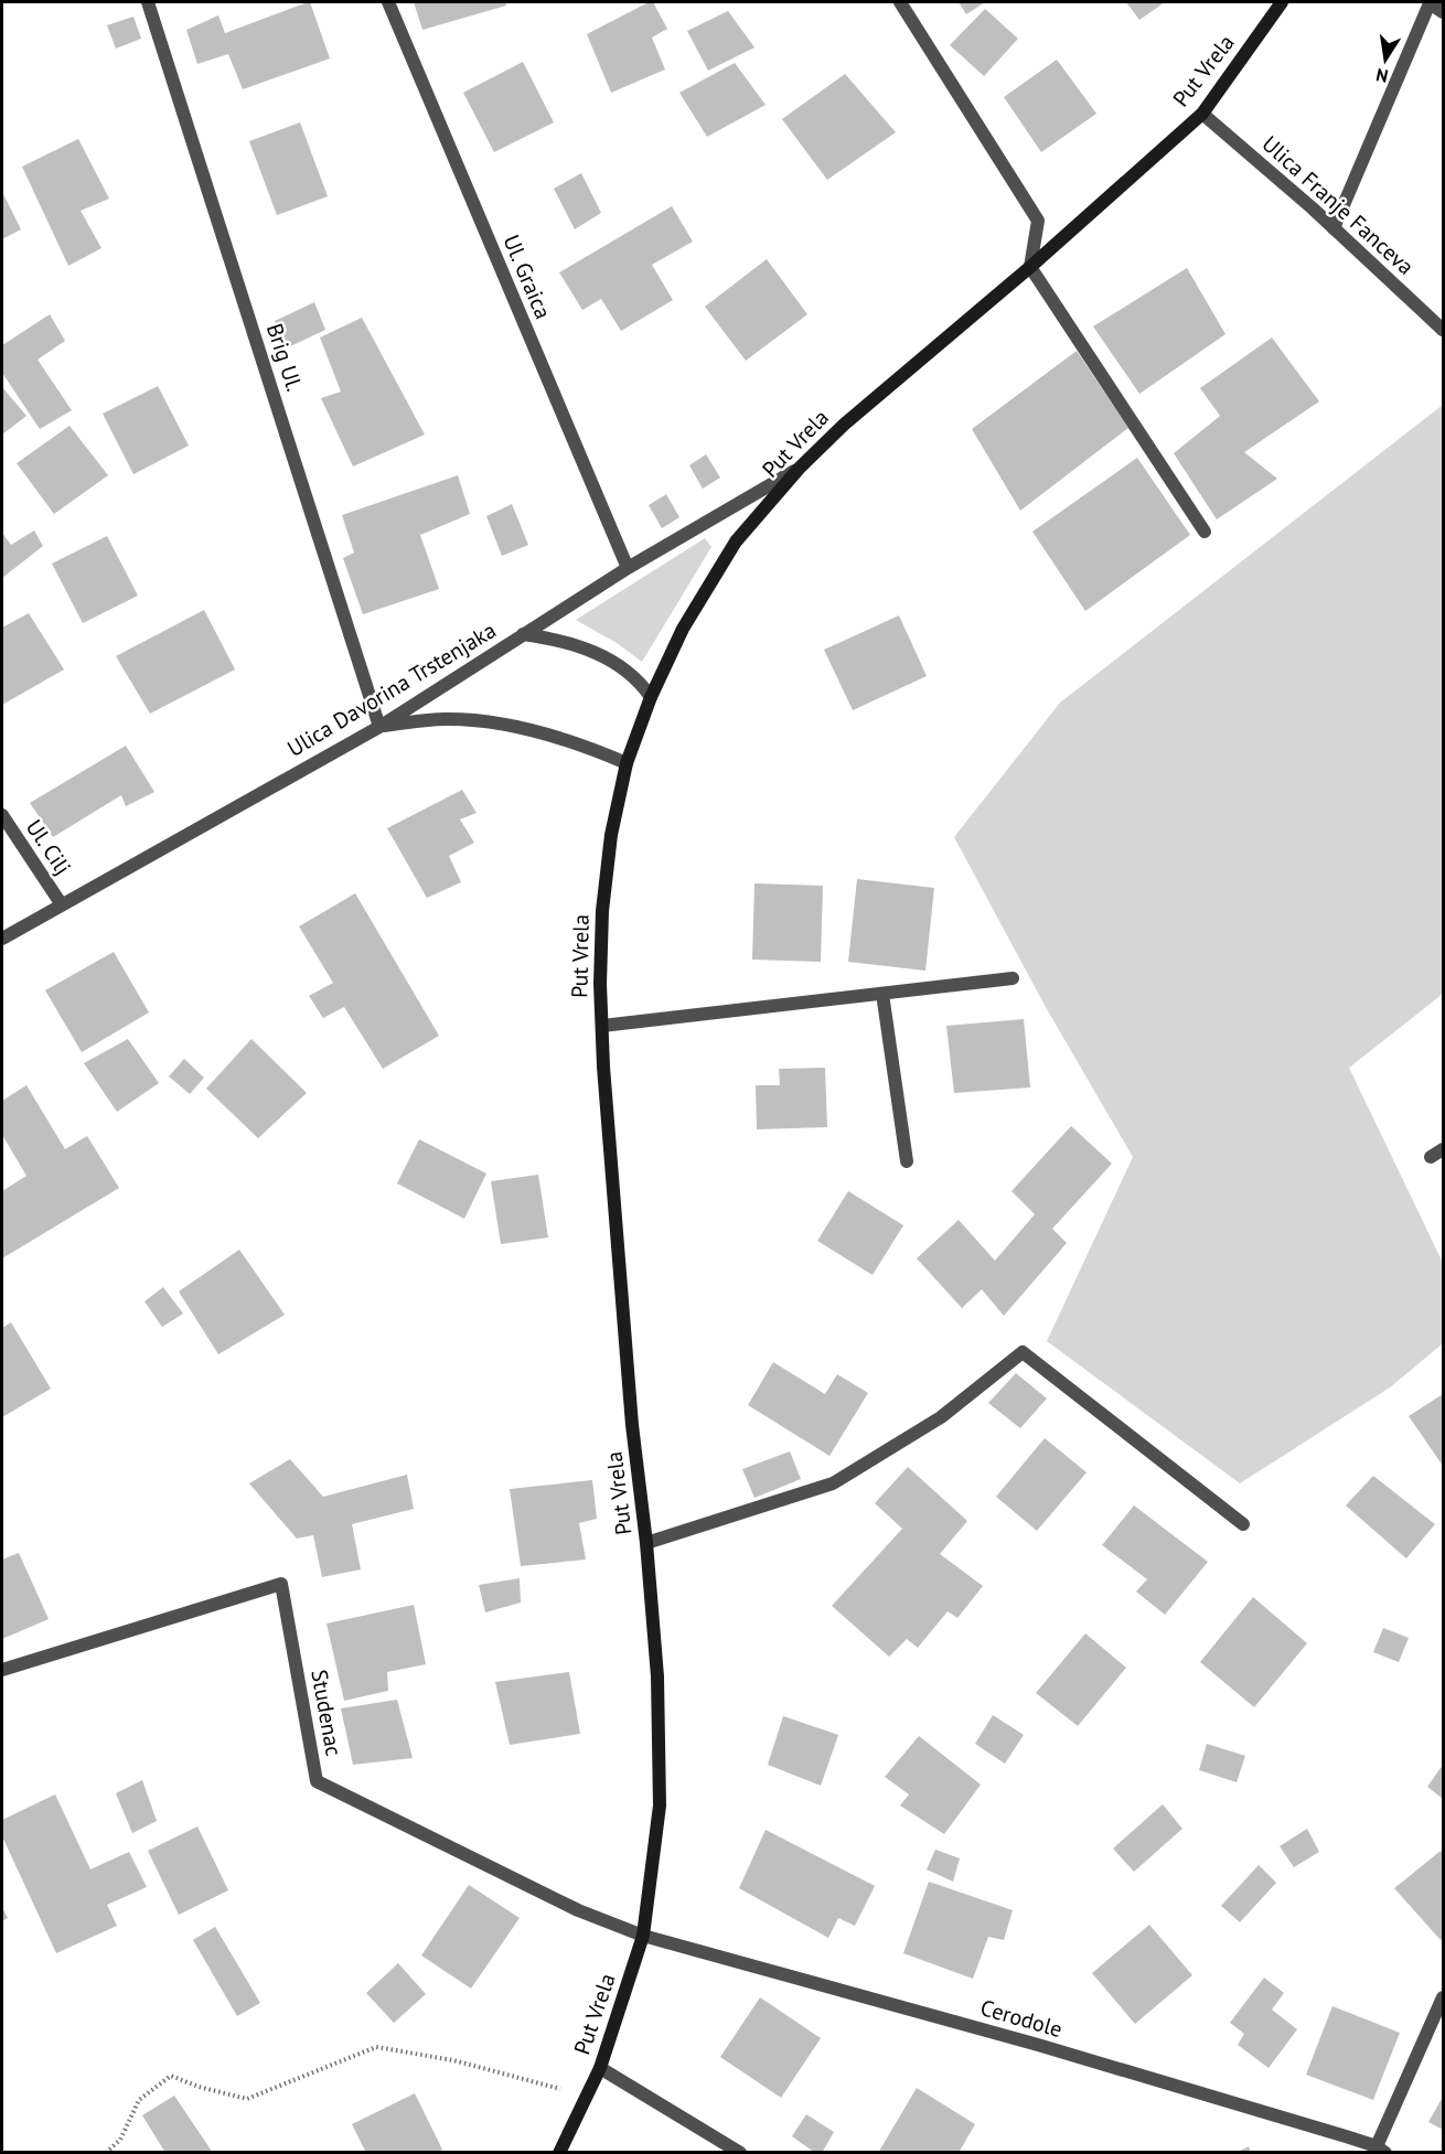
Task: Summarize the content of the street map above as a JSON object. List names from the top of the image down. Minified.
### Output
{"streets":{"main road":["Put Vrela"],"street":["Ulica Franje Fanceva","Ul. Graica","Brig Ul.","Ulica Davorina Trstenjaka","Ul. Cilj","Studenac","Cerodole"]},"crossings":[["Put Vrela","Ulica Franje Fanceva"],["Put Vrela","Ulica Davorina Trstenjaka"],["Put Vrela","Studenac"],["Put Vrela","Cerodole"],["Ul. Graica","Ulica Davorina Trstenjaka"],["Brig Ul.","Ulica Davorina Trstenjaka"],["Ulica Davorina Trstenjaka","Ul. Cilj"],["Studenac","Cerodole"]],"north":"bottom"}
